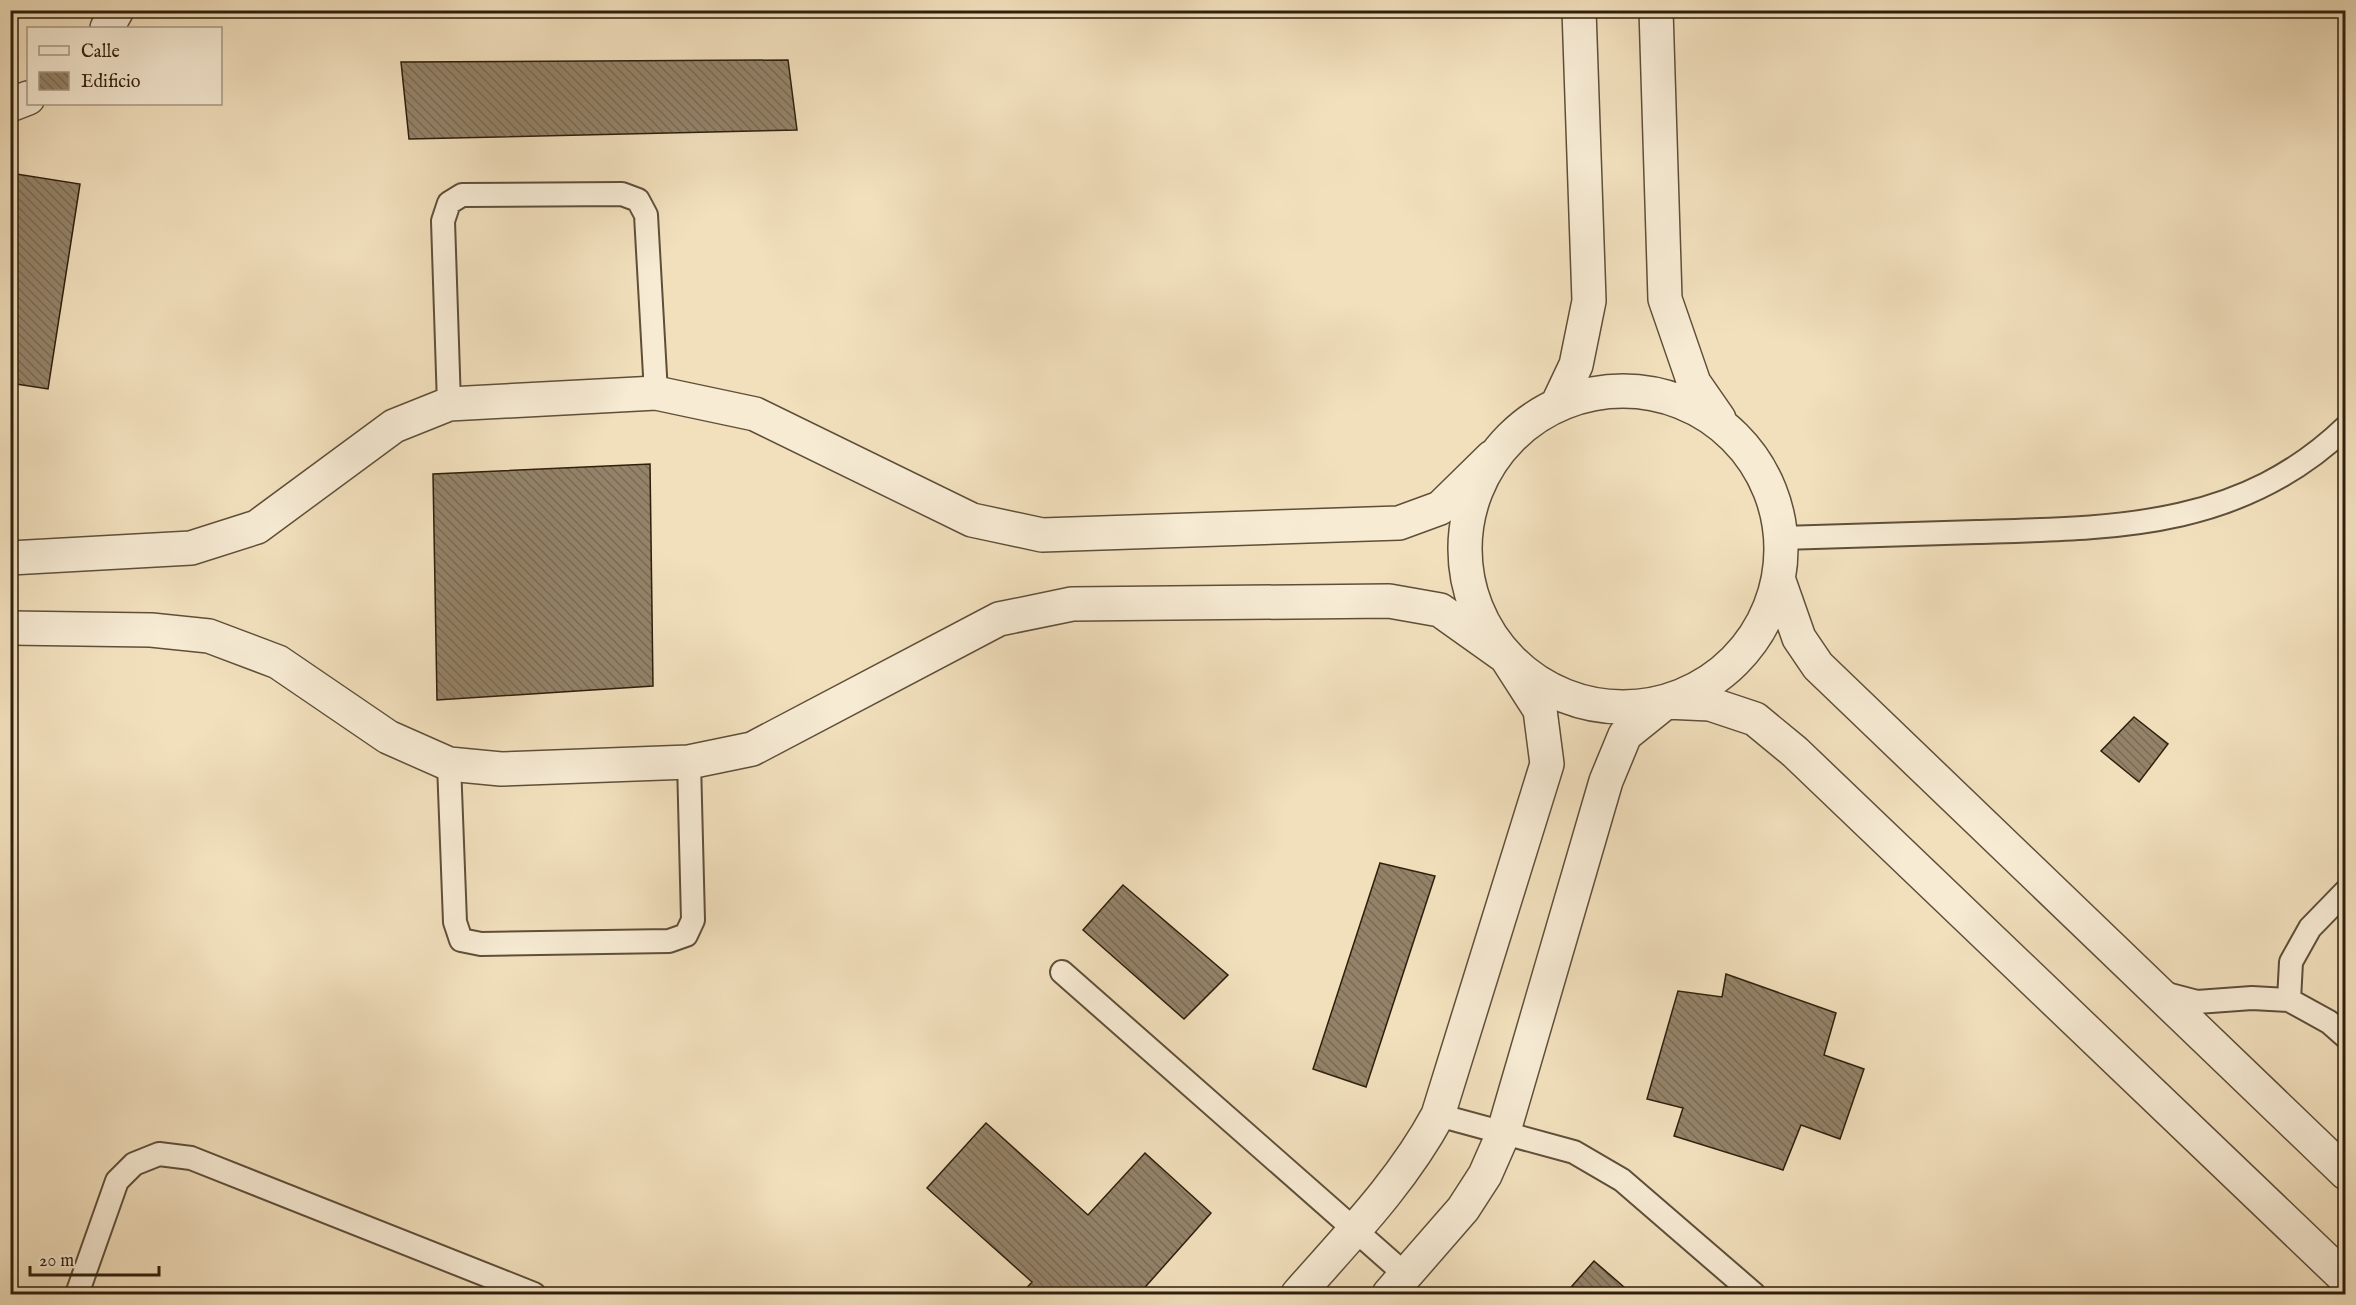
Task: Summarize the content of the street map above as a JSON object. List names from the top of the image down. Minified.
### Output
{"legend":["Calle","Edificio"],"scale_bar":"20 m"}
